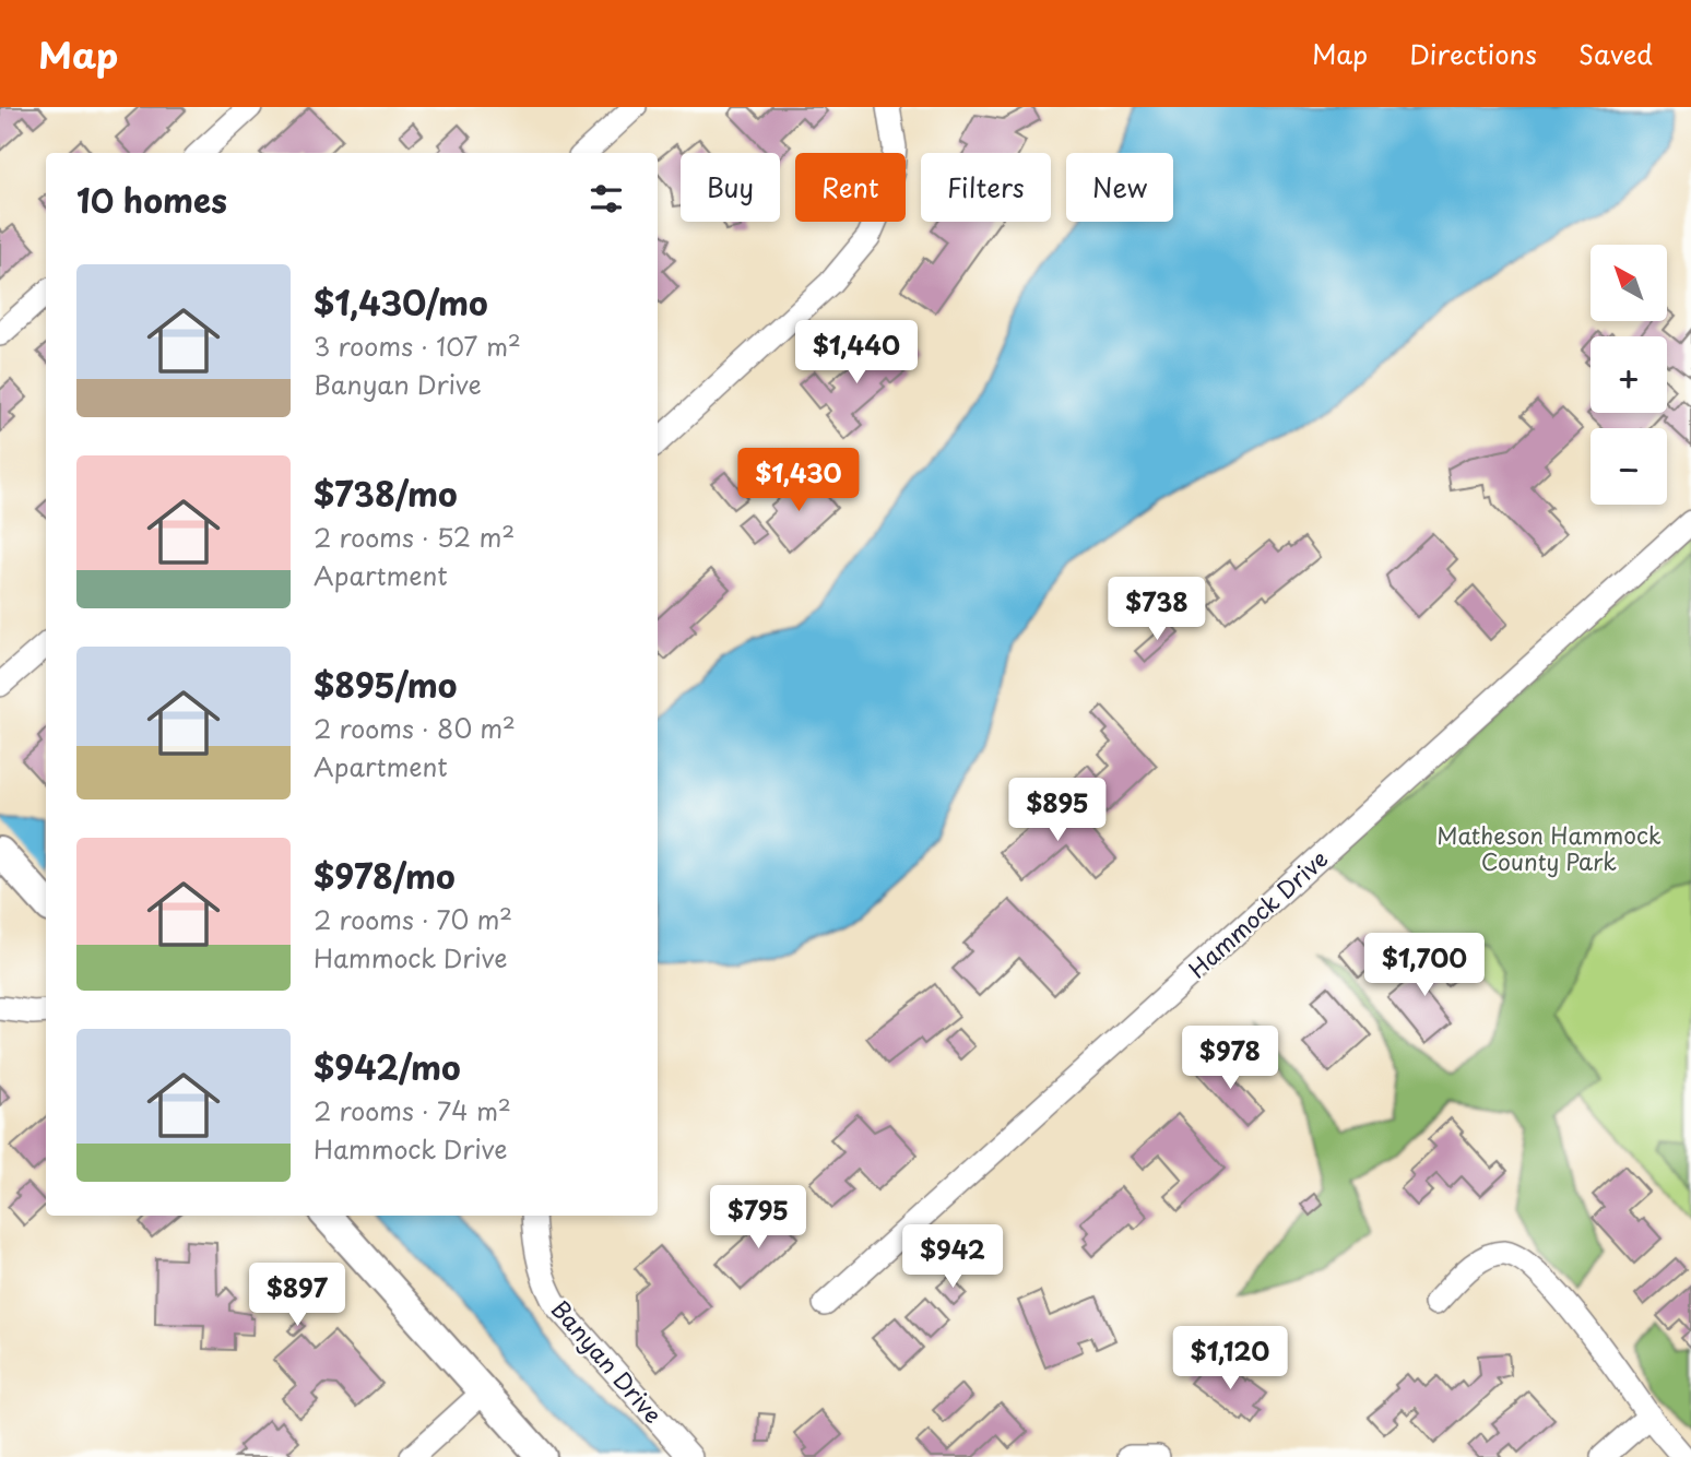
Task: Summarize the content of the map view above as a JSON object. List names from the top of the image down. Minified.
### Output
{"streets":{"street":["Hammock Drive","Banyan Drive"]},"parks":["Matheson Hammock County Park"],"north":"top left","page":{"header":"Map","nav":["Map","Directions","Saved"],"chip":["Buy","Rent","Filters","New"],"heading":"10 homes","map_buttons":["+","−"],"list":[{"name":"$1,430/mo","note":"3 rooms · 107 m² · Banyan Drive"},{"name":"$738/mo","note":"2 rooms · 52 m² · Apartment"},{"name":"$895/mo","note":"2 rooms · 80 m² · Apartment"},{"name":"$978/mo","note":"2 rooms · 70 m² · Hammock Drive"},{"name":"$942/mo","note":"2 rooms · 74 m² · Hammock Drive"}],"price":["$1,440","$1,430","$738","$895","$1,700","$978","$795","$942","$897","$1,120"]}}
